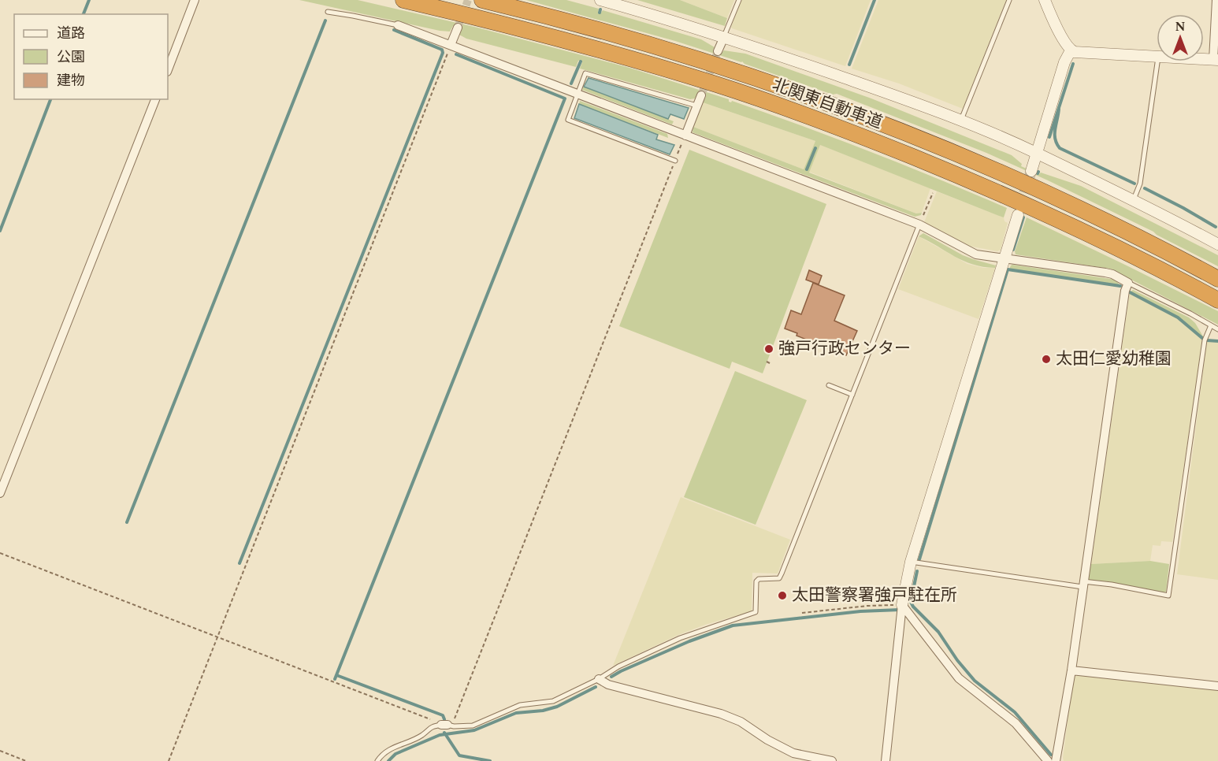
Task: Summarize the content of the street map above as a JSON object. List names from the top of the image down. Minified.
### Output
{"streets":{"highway":["北関東自動車道"]},"places":["強戸行政センター","太田仁愛幼稚園","太田警察署強戸駐在所"],"legend":["道路","公園","建物"],"north":"top"}
